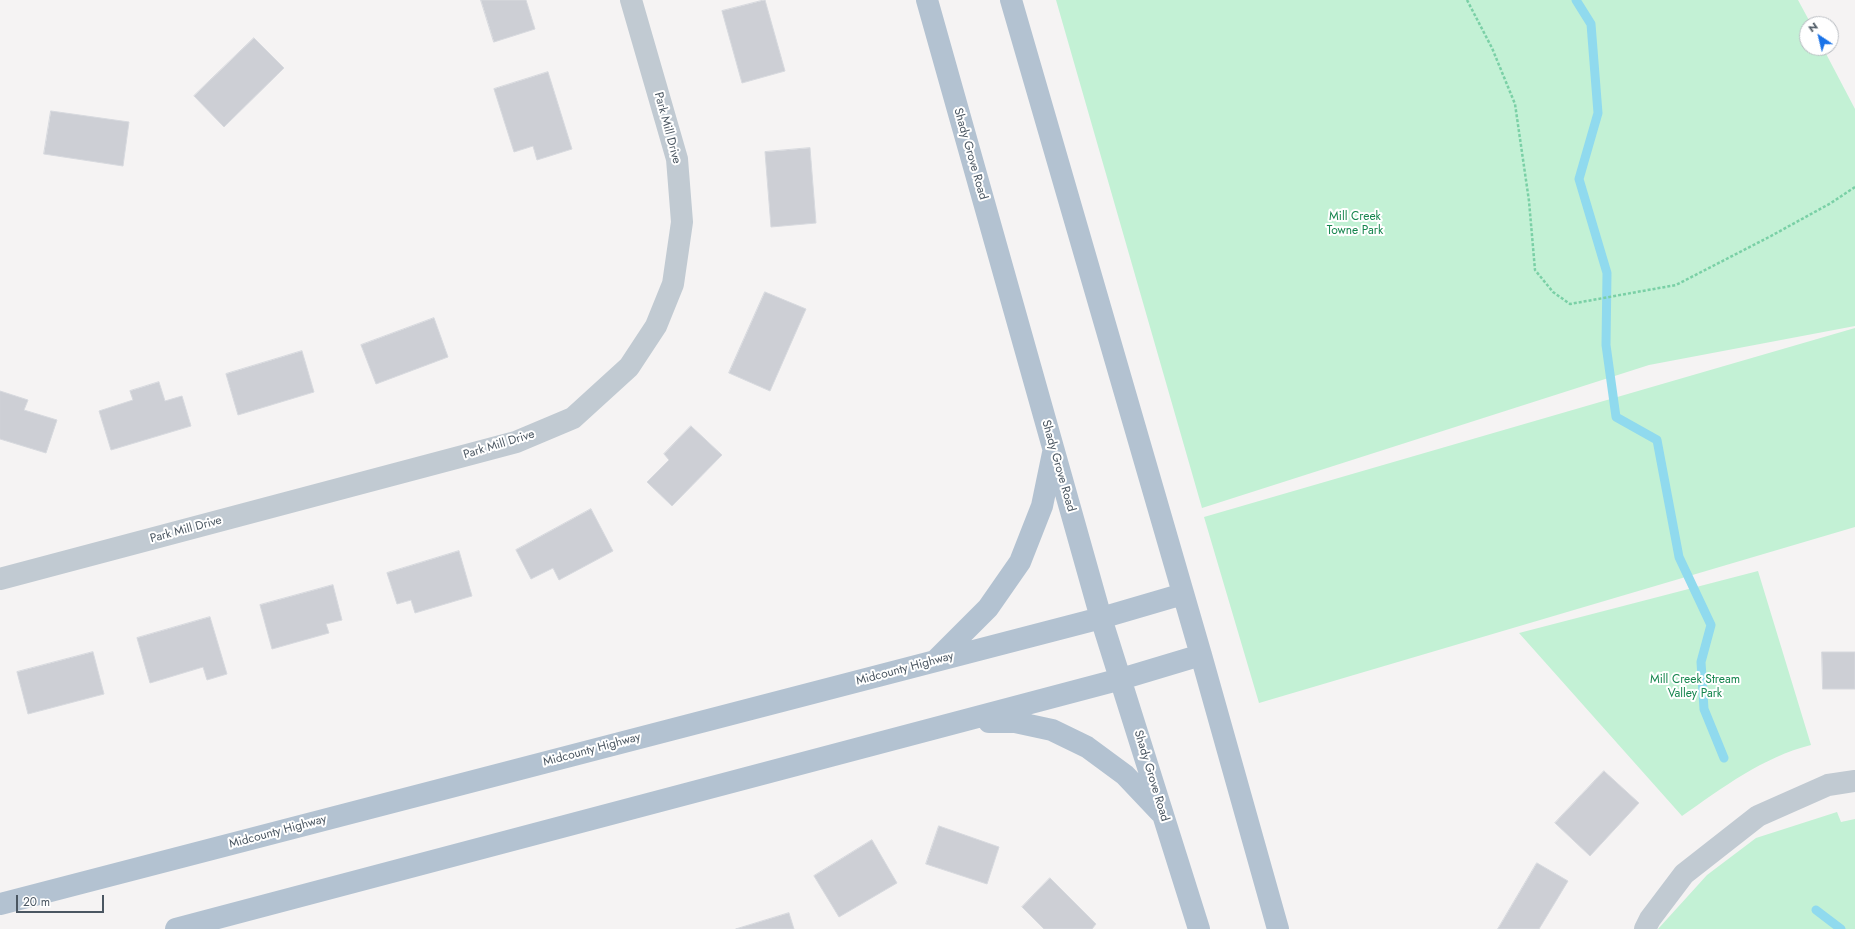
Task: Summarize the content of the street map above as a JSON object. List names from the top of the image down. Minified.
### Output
{"streets":{"main road":["Shady Grove Road","Midcounty Highway"],"street":["Park Mill Drive"]},"crossings":[["Shady Grove Road","Midcounty Highway"]],"parks":["Mill Creek Towne Park","Mill Creek Stream Valley Park"],"scale_bar":"20 m","north":"top left"}
